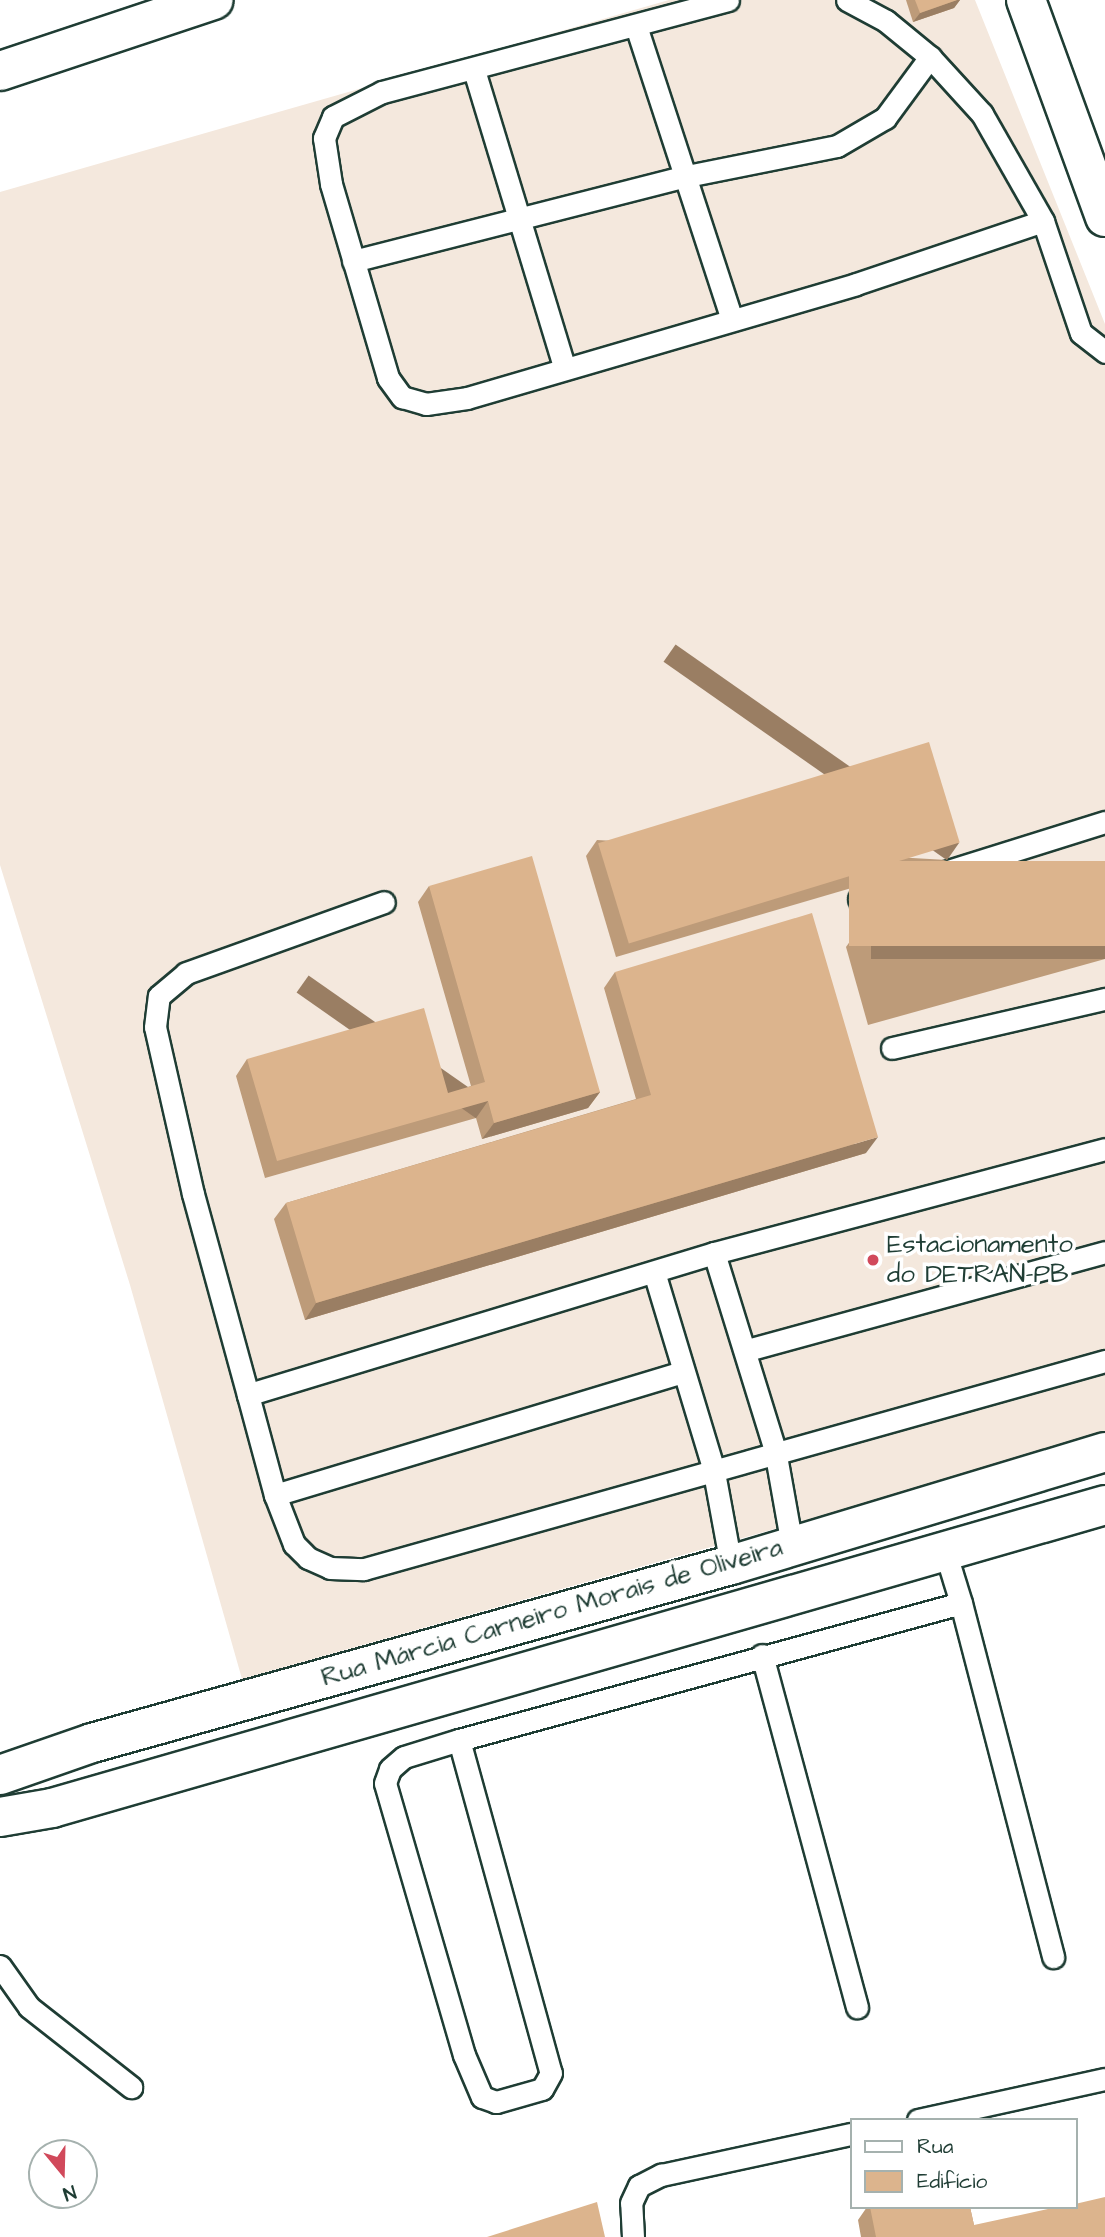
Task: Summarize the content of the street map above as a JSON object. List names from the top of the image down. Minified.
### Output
{"streets":{"street":["Rua Márcia Carneiro Morais de Oliveira"]},"places":["Estacionamento do DETRAN-PB"],"legend":["Rua","Edifício"],"north":"bottom"}
